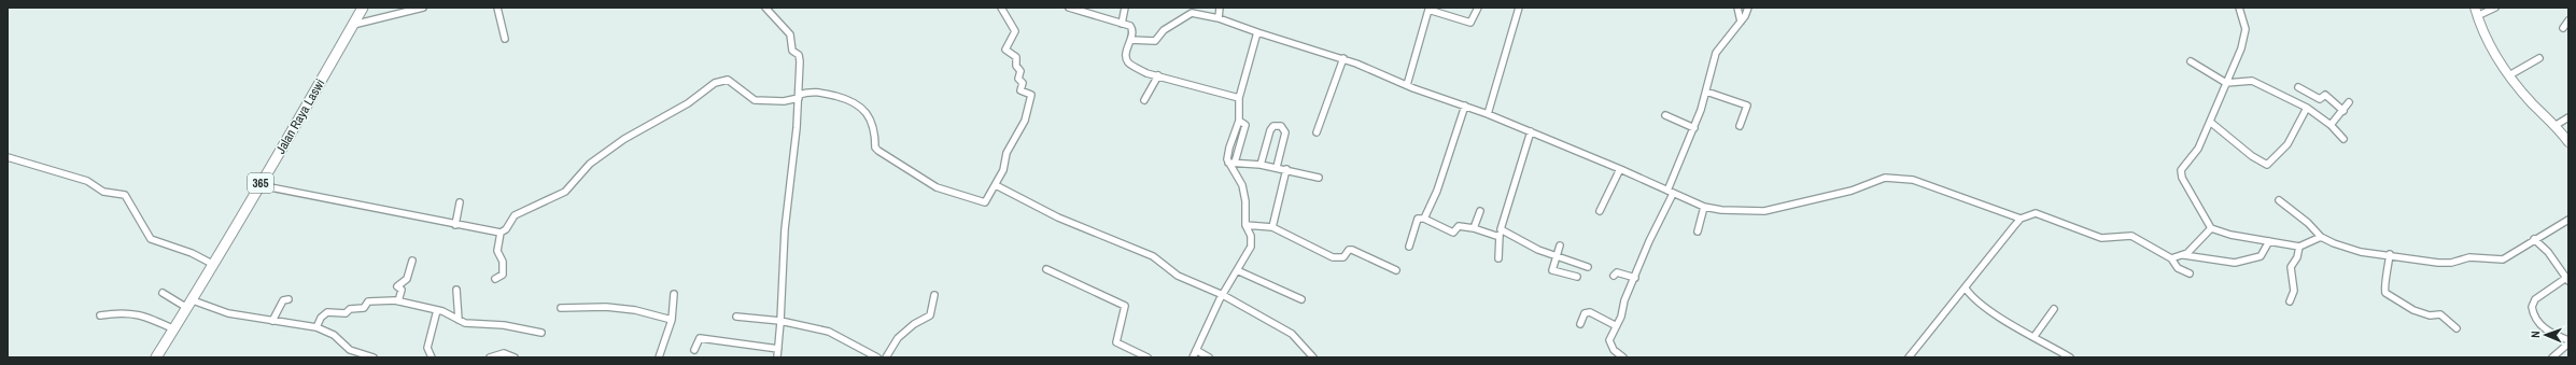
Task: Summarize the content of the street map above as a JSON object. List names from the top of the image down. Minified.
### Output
{"streets":{"main road":["Jalan Raya Laswi","365"]},"north":"left"}
